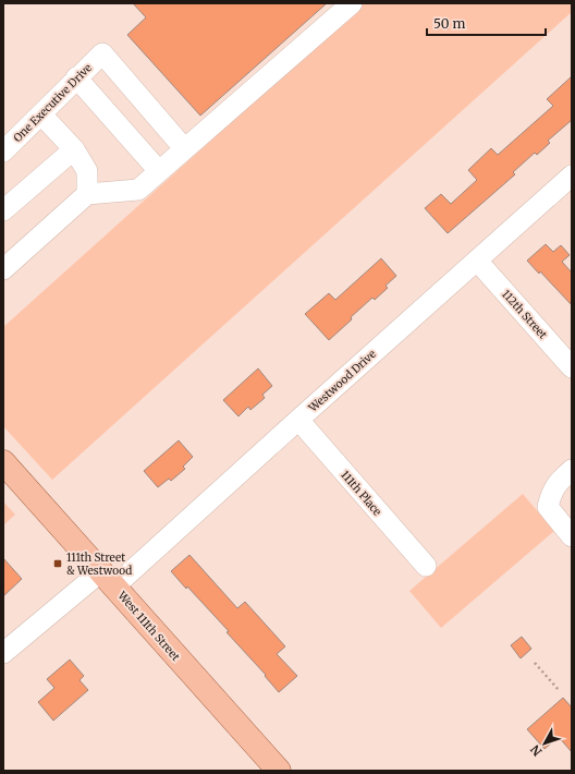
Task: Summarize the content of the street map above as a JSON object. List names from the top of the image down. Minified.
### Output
{"streets":{"main road":["West 111th Street"],"street":["One Executive Drive","112th Street","Westwood Drive","111th Place"]},"crossings":[["112th Street","Westwood Drive"],["Westwood Drive","111th Place"],["Westwood Drive","West 111th Street"]],"places":{"transit":["111th Street & Westwood"]},"scale_bar":"50 m","north":"bottom left"}
